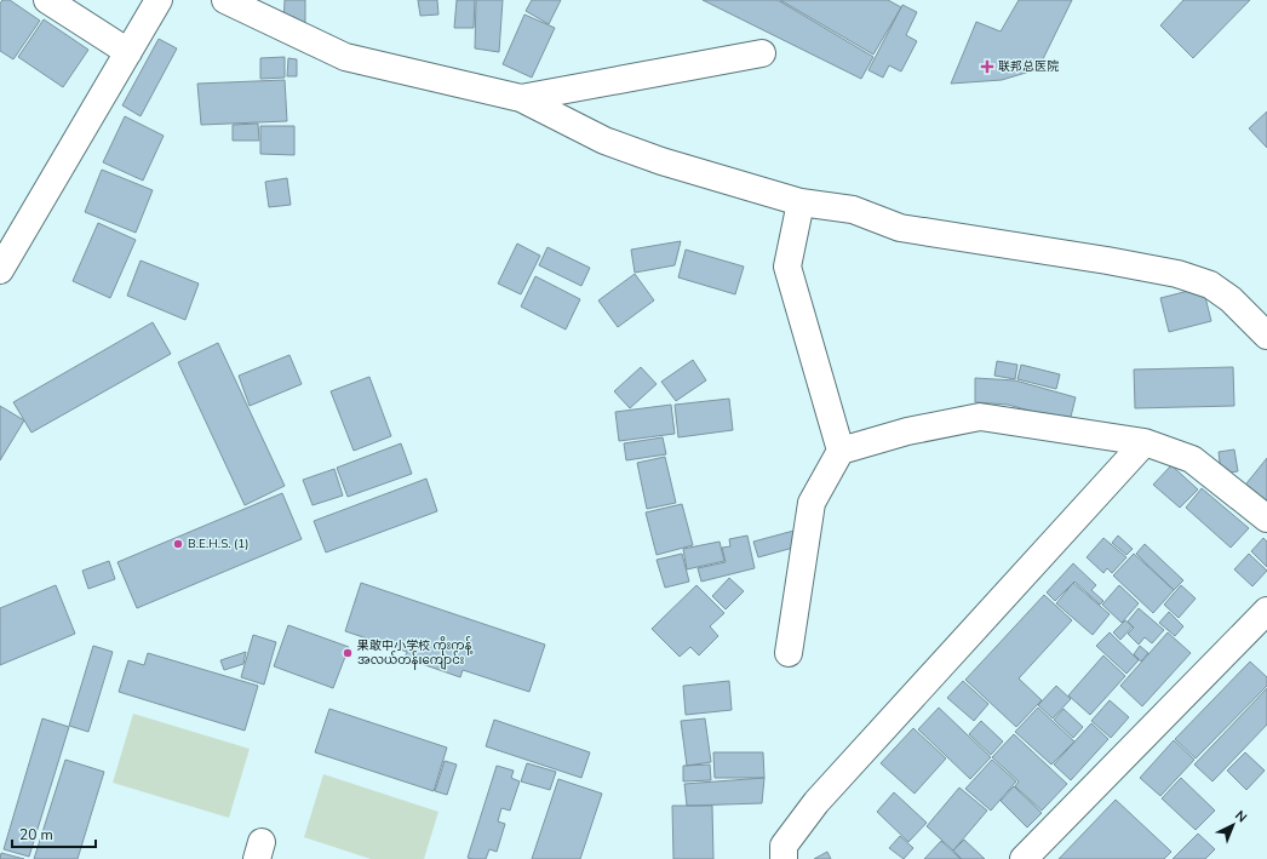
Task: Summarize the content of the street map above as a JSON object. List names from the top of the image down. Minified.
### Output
{"places":{"health":["联邦总医院"],"other":["B.E.H.S. (1)","果敢中小学校 ကိုးကန့် အလယ်တန်းကျောင်း"]},"scale_bar":"20 m","north":"top right"}
